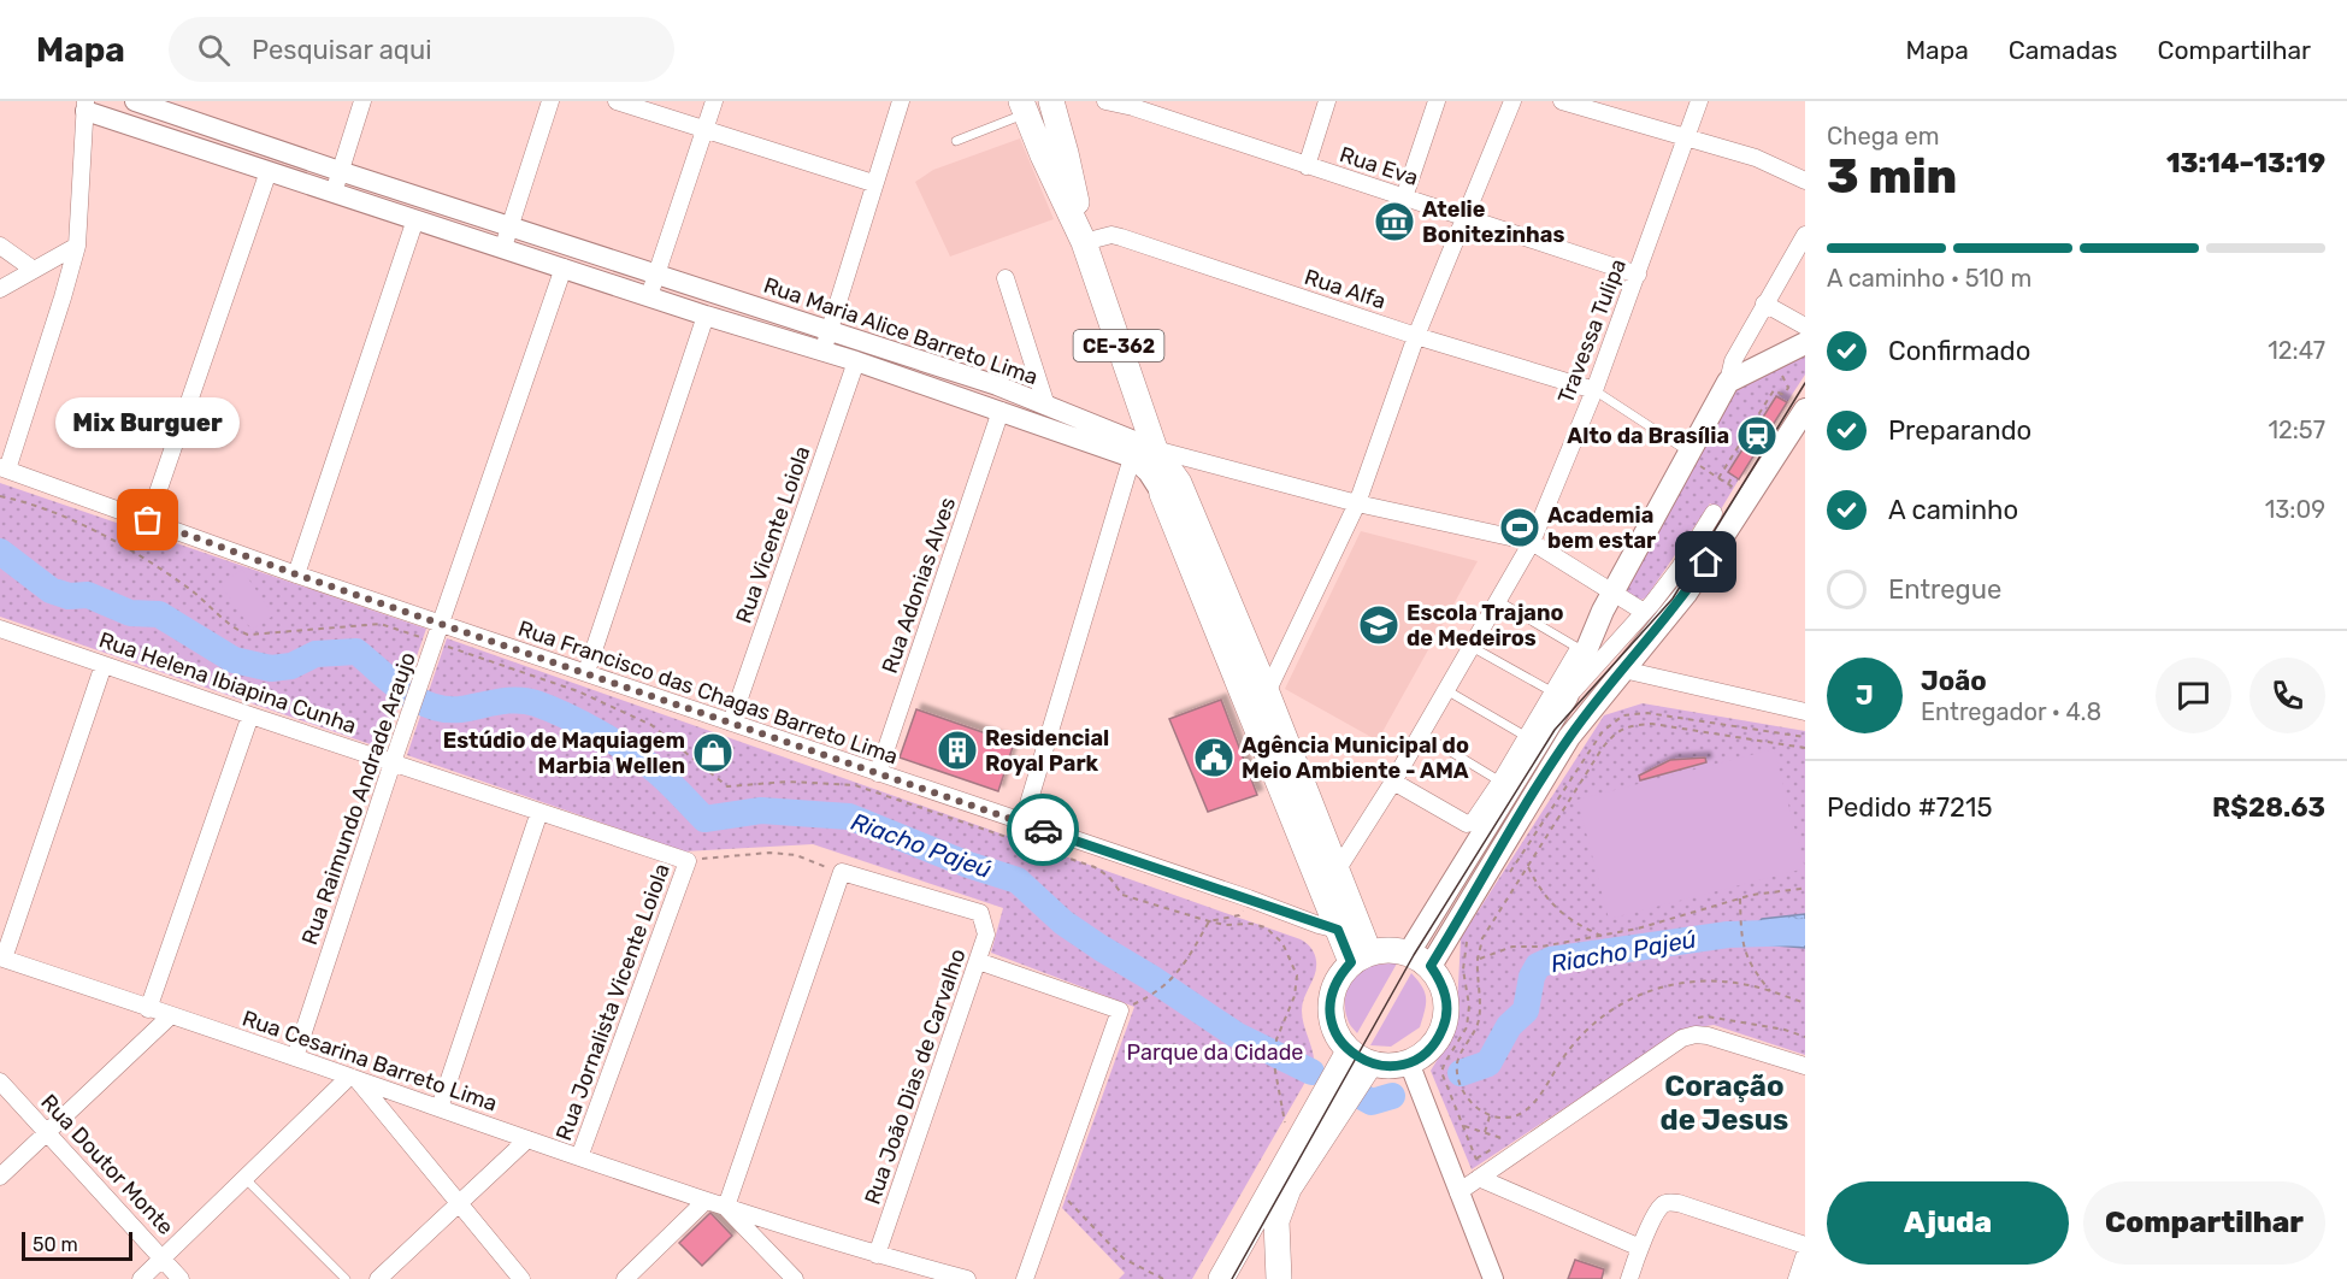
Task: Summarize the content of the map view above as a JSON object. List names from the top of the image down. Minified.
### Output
{"streets":{"main road":["CE-362"],"street":["Rua Eva","Rua Alfa","Rua Maria Alice Barreto Lima","Travessa Tulipa","Rua Vicente Loiola","Rua Adonias Alves","Rua Helena Ibiapina Cunha","Rua Francisco das Chagas Barreto Lima","Rua Raimundo Andrade Araujo","Rua Jornalista Vicente Loiola","Rua Cesarina Barreto Lima","Rua João Dias de Carvalho","Rua Doutor Monte"]},"crossings":[["Rua Eva","Travessa Tulipa"],["Rua Alfa","Travessa Tulipa"],["Rua Alfa","CE-362"],["Rua Maria Alice Barreto Lima","Travessa Tulipa"],["Rua Maria Alice Barreto Lima","CE-362"],["Rua Maria Alice Barreto Lima","Rua Vicente Loiola"],["Rua Maria Alice Barreto Lima","Rua Adonias Alves"],["Rua Maria Alice Barreto Lima","Rua Raimundo Andrade Araujo"],["Travessa Tulipa","CE-362"],["CE-362","Rua Francisco das Chagas Barreto Lima"],["Rua Vicente Loiola","Rua Francisco das Chagas Barreto Lima"],["Rua Adonias Alves","Rua Francisco das Chagas Barreto Lima"],["Rua Helena Ibiapina Cunha","Rua Raimundo Andrade Araujo"],["Rua Helena Ibiapina Cunha","Rua Jornalista Vicente Loiola"],["Rua Francisco das Chagas Barreto Lima","Rua Raimundo Andrade Araujo"],["Rua Raimundo Andrade Araujo","Rua Cesarina Barreto Lima"],["Rua Jornalista Vicente Loiola","Rua Cesarina Barreto Lima"],["Rua Cesarina Barreto Lima","Rua João Dias de Carvalho"]],"districts":["Coração de Jesus"],"water":["Riacho Pajeú"],"parks":["Parque da Cidade"],"places":{"museum":["Atelie Bonitezinhas"],"station":["Alto da Brasília"],"other":["Mix Burguer"],"sports":["Academia bem estar"],"school or university":["Escola Trajano de Medeiros"],"building":["Residencial Royal Park"],"shop":["Estúdio de Maquiagem Marbia Wellen"],"public building":["Agência Municipal do Meio Ambiente - AMA"]},"scale_bar":"50 m","page":{"header":"Mapa","search":"Pesquisar aqui","nav":["Mapa","Camadas","Compartilhar"],"heading":["3 min","Chega em","13:14–13:19"],"panel":["João","Entregador · 4.8","Pedido #7215","R$28.63"],"bar":"A caminho · 510 m","list":[["Confirmado","12:47"],["Preparando","12:57"],["A caminho","13:09"],"Entregue"],"bubble":"Mix Burguer","round":"J","buttons":["Ajuda","Compartilhar"],"scale":"50 m"}}
